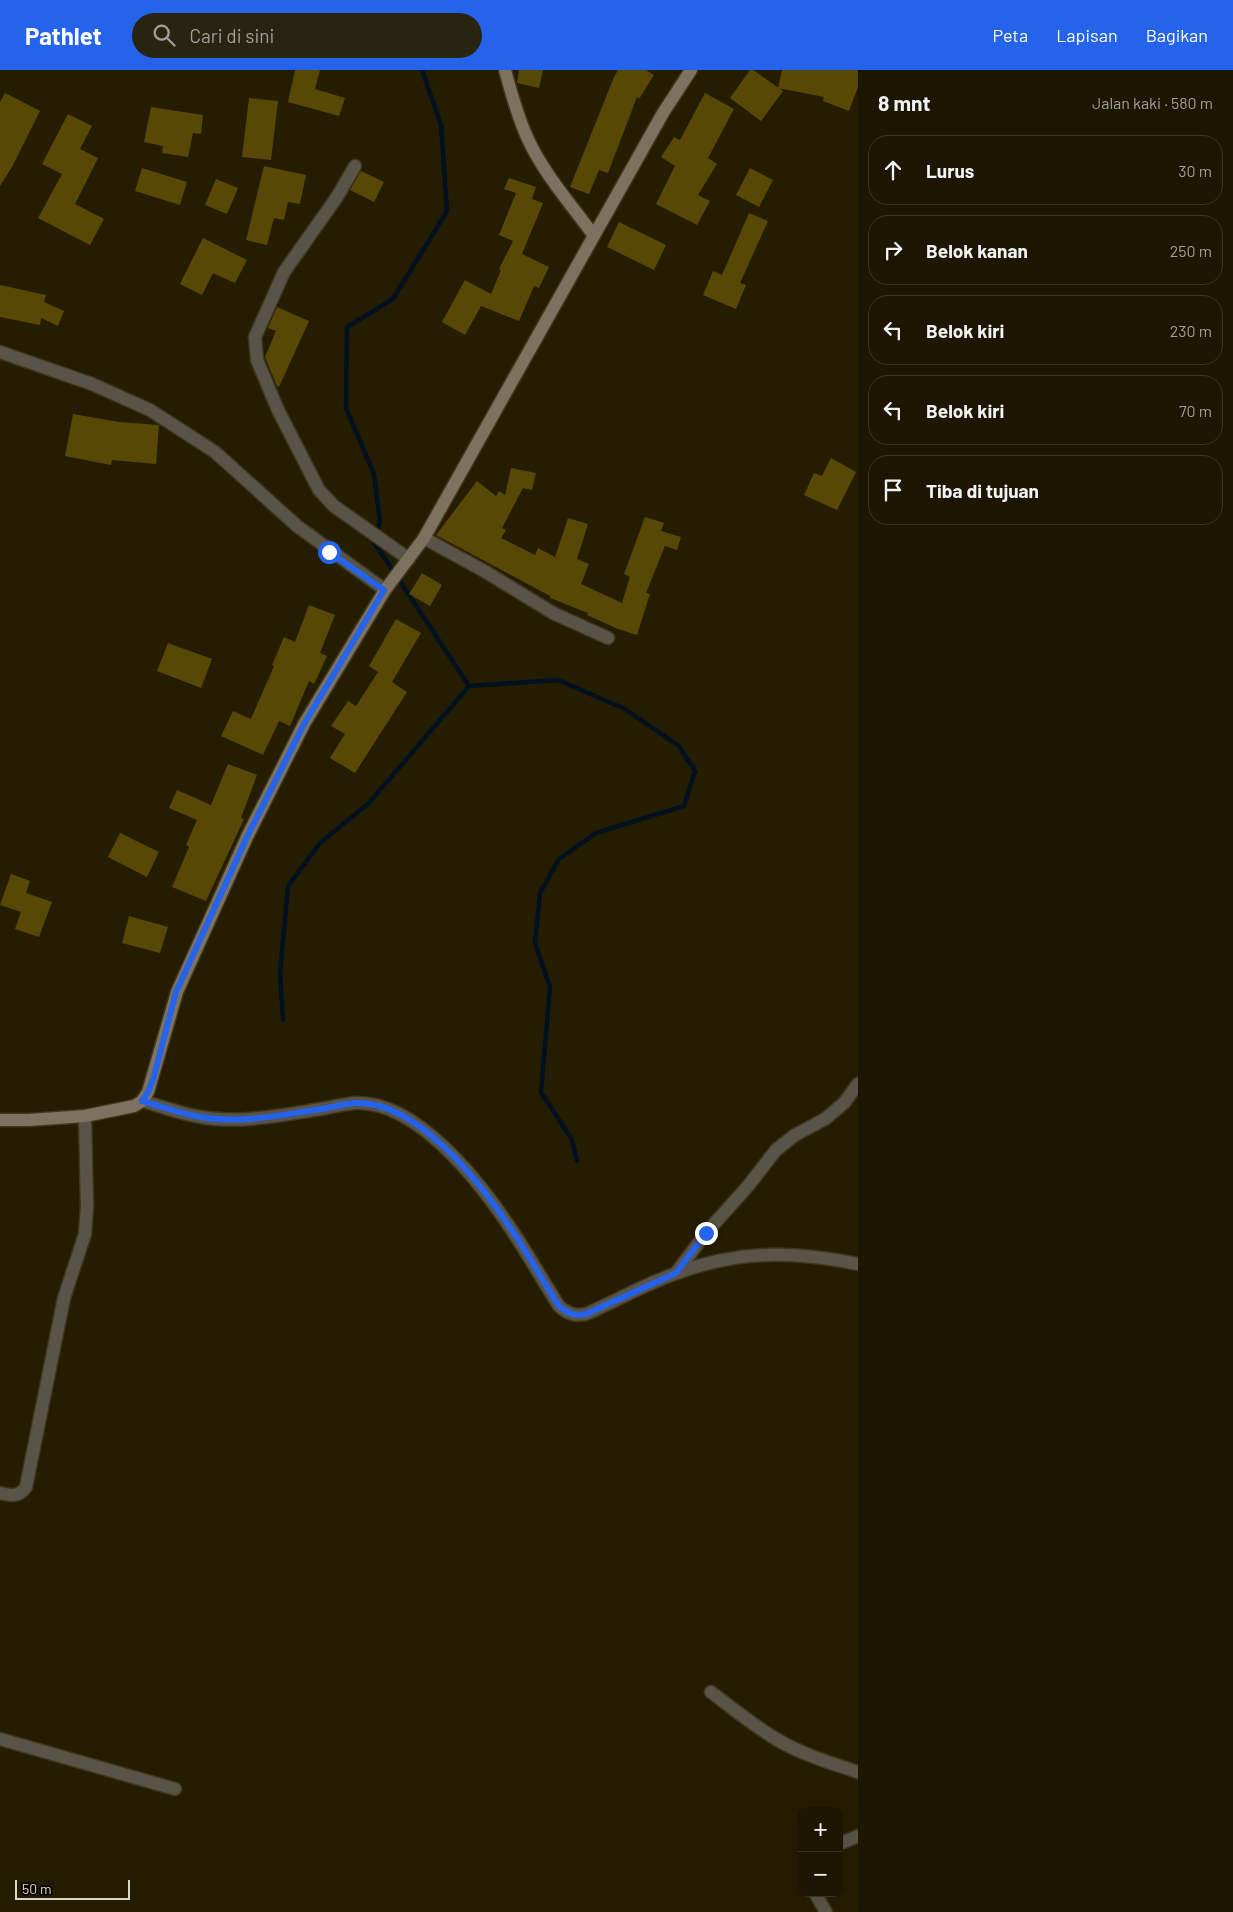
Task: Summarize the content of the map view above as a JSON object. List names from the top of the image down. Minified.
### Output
{"scale_bar":"50 m","page":{"header":"Pathlet","search":"Cari di sini","nav":["Peta","Lapisan","Bagikan"],"heading":["8 mnt","Jalan kaki · 580 m"],"list":[["Lurus","30 m"],["Belok kanan","250 m"],["Belok kiri","230 m"],["Belok kiri","70 m"],"Tiba di tujuan"],"map_buttons":["+","−"],"scale":"50 m"}}
